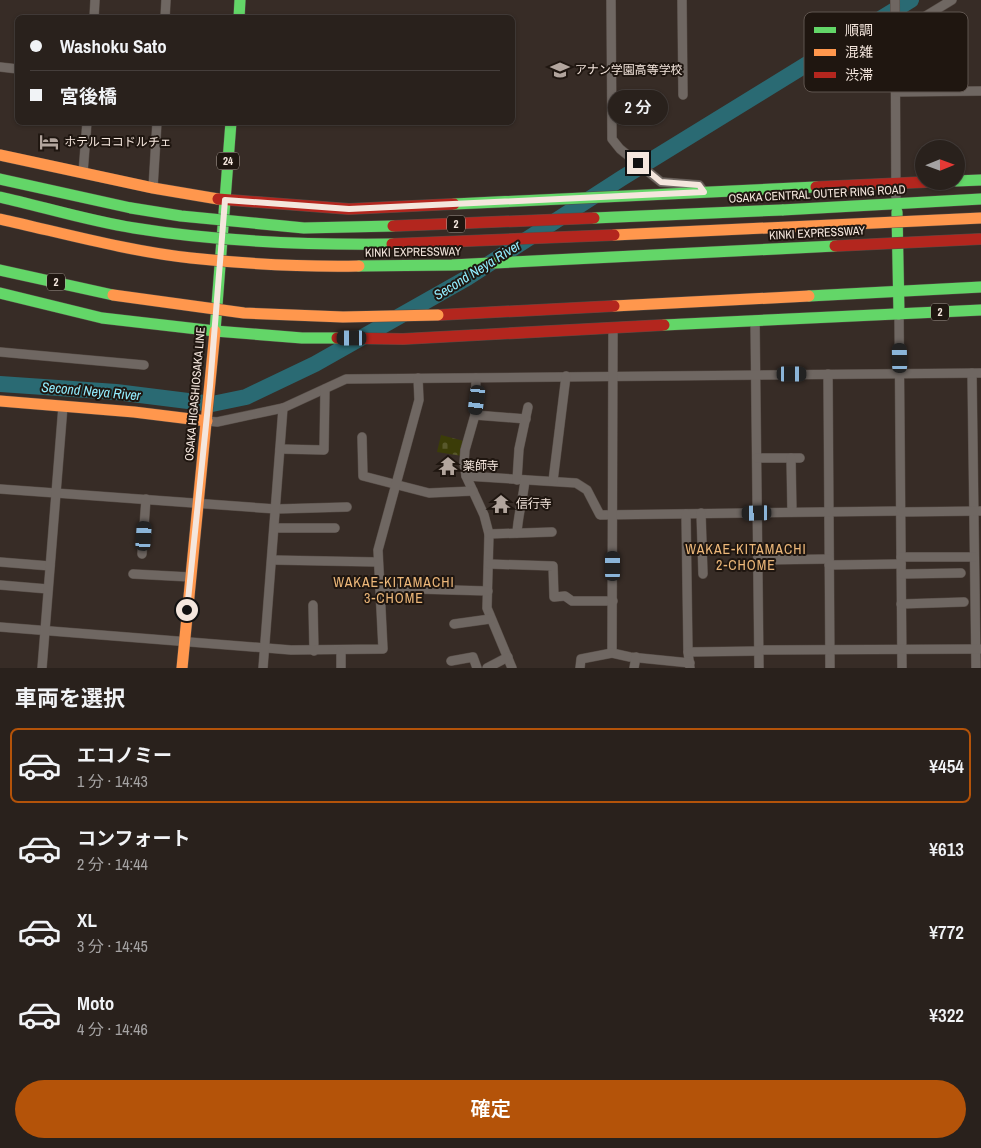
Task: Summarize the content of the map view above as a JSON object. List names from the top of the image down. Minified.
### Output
{"streets":{"main road":["24","OSAKA CENTRAL OUTER RING ROAD","2","KINKI EXPRESSWAY","OSAKA HIGASHIOSAKA LINE"]},"crossings":[["2","OSAKA HIGASHIOSAKA LINE"]],"districts":["WAKAE-KITAMACHI 2-CHOME","WAKAE-KITAMACHI 3-CHOME"],"water":["Second Neya River"],"places":{"school or university":["アナン学園高等学校"],"hotel":["ホテルココドルチェ"],"temple":["薬師寺","信行寺"]},"legend":["順調","混雑","渋滞"],"north":"right","page":{"banner":["Washoku Sato","宮後橋"],"bubble":"2 分","heading":"車両を選択","list":[{"name":"エコノミー","note":"1 分 · 14:43","value":"¥454"},{"name":"コンフォート","note":"2 分 · 14:44","value":"¥613"},{"name":"XL","note":"3 分 · 14:45","value":"¥772"},{"name":"Moto","note":"4 分 · 14:46","value":"¥322"}],"buttons":"確定"}}
